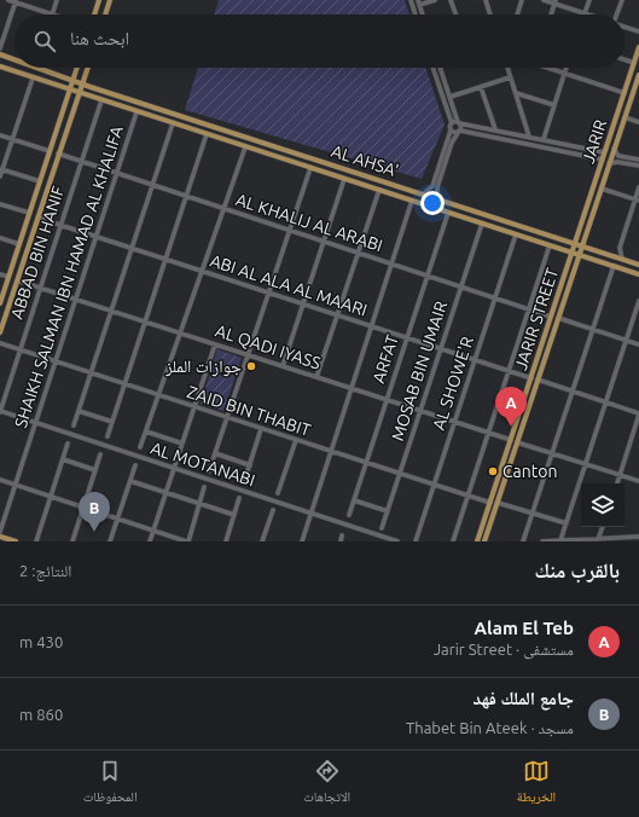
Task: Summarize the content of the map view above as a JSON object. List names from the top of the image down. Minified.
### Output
{"streets":{"main road":["JARIR","AL AHSA'","JARIR STREET"],"street":["AL KHALIJ AL ARABI","ABBAD BIN HANIF","SHAIKH SALMAN IBN HAMAD AL KHALIFA","ABI AL ALA AL MAARI","AL QADI IYASS","ARFAT","MOSAB BIN UMAIR","AL SHOWE'R","ZAID BIN THABIT","AL MOTANABI"]},"crossings":[["JARIR","AL AHSA'"],["JARIR","JARIR STREET"],["AL AHSA'","ABBAD BIN HANIF"],["AL AHSA'","SHAIKH SALMAN IBN HAMAD AL KHALIFA"],["AL AHSA'","JARIR STREET"],["AL AHSA'","ARFAT"],["AL AHSA'","MOSAB BIN UMAIR"],["AL AHSA'","AL SHOWE'R"],["AL KHALIJ AL ARABI","ABBAD BIN HANIF"],["AL KHALIJ AL ARABI","SHAIKH SALMAN IBN HAMAD AL KHALIFA"],["AL KHALIJ AL ARABI","JARIR STREET"],["AL KHALIJ AL ARABI","ARFAT"],["AL KHALIJ AL ARABI","MOSAB BIN UMAIR"],["AL KHALIJ AL ARABI","AL SHOWE'R"],["ABBAD BIN HANIF","ABI AL ALA AL MAARI"],["ABBAD BIN HANIF","AL QADI IYASS"],["ABBAD BIN HANIF","ZAID BIN THABIT"],["ABBAD BIN HANIF","AL MOTANABI"],["SHAIKH SALMAN IBN HAMAD AL KHALIFA","ABI AL ALA AL MAARI"],["SHAIKH SALMAN IBN HAMAD AL KHALIFA","AL QADI IYASS"],["SHAIKH SALMAN IBN HAMAD AL KHALIFA","ZAID BIN THABIT"],["SHAIKH SALMAN IBN HAMAD AL KHALIFA","AL MOTANABI"],["ABI AL ALA AL MAARI","JARIR STREET"],["ABI AL ALA AL MAARI","ARFAT"],["ABI AL ALA AL MAARI","MOSAB BIN UMAIR"],["ABI AL ALA AL MAARI","AL SHOWE'R"],["JARIR STREET","AL QADI IYASS"],["JARIR STREET","ZAID BIN THABIT"],["AL QADI IYASS","ARFAT"],["AL QADI IYASS","MOSAB BIN UMAIR"],["AL QADI IYASS","AL SHOWE'R"],["ARFAT","ZAID BIN THABIT"],["MOSAB BIN UMAIR","ZAID BIN THABIT"],["AL SHOWE'R","ZAID BIN THABIT"]],"places":["جوازات الملز","Canton"],"page":{"search":"ابحث هنا","pins":["A","B"],"heading":["بالقرب منك","النتائج: 2"],"list":[{"mark":"A","name":"Alam El Teb","note":"مستشفى · Jarir Street","value":"430 m"},{"mark":"B","name":"جامع الملك فهد","note":"مسجد · Thabet Bin Ateek","value":"860 m"}],"nav":["الخريطة","الاتجاهات","المحفوظات"]}}
